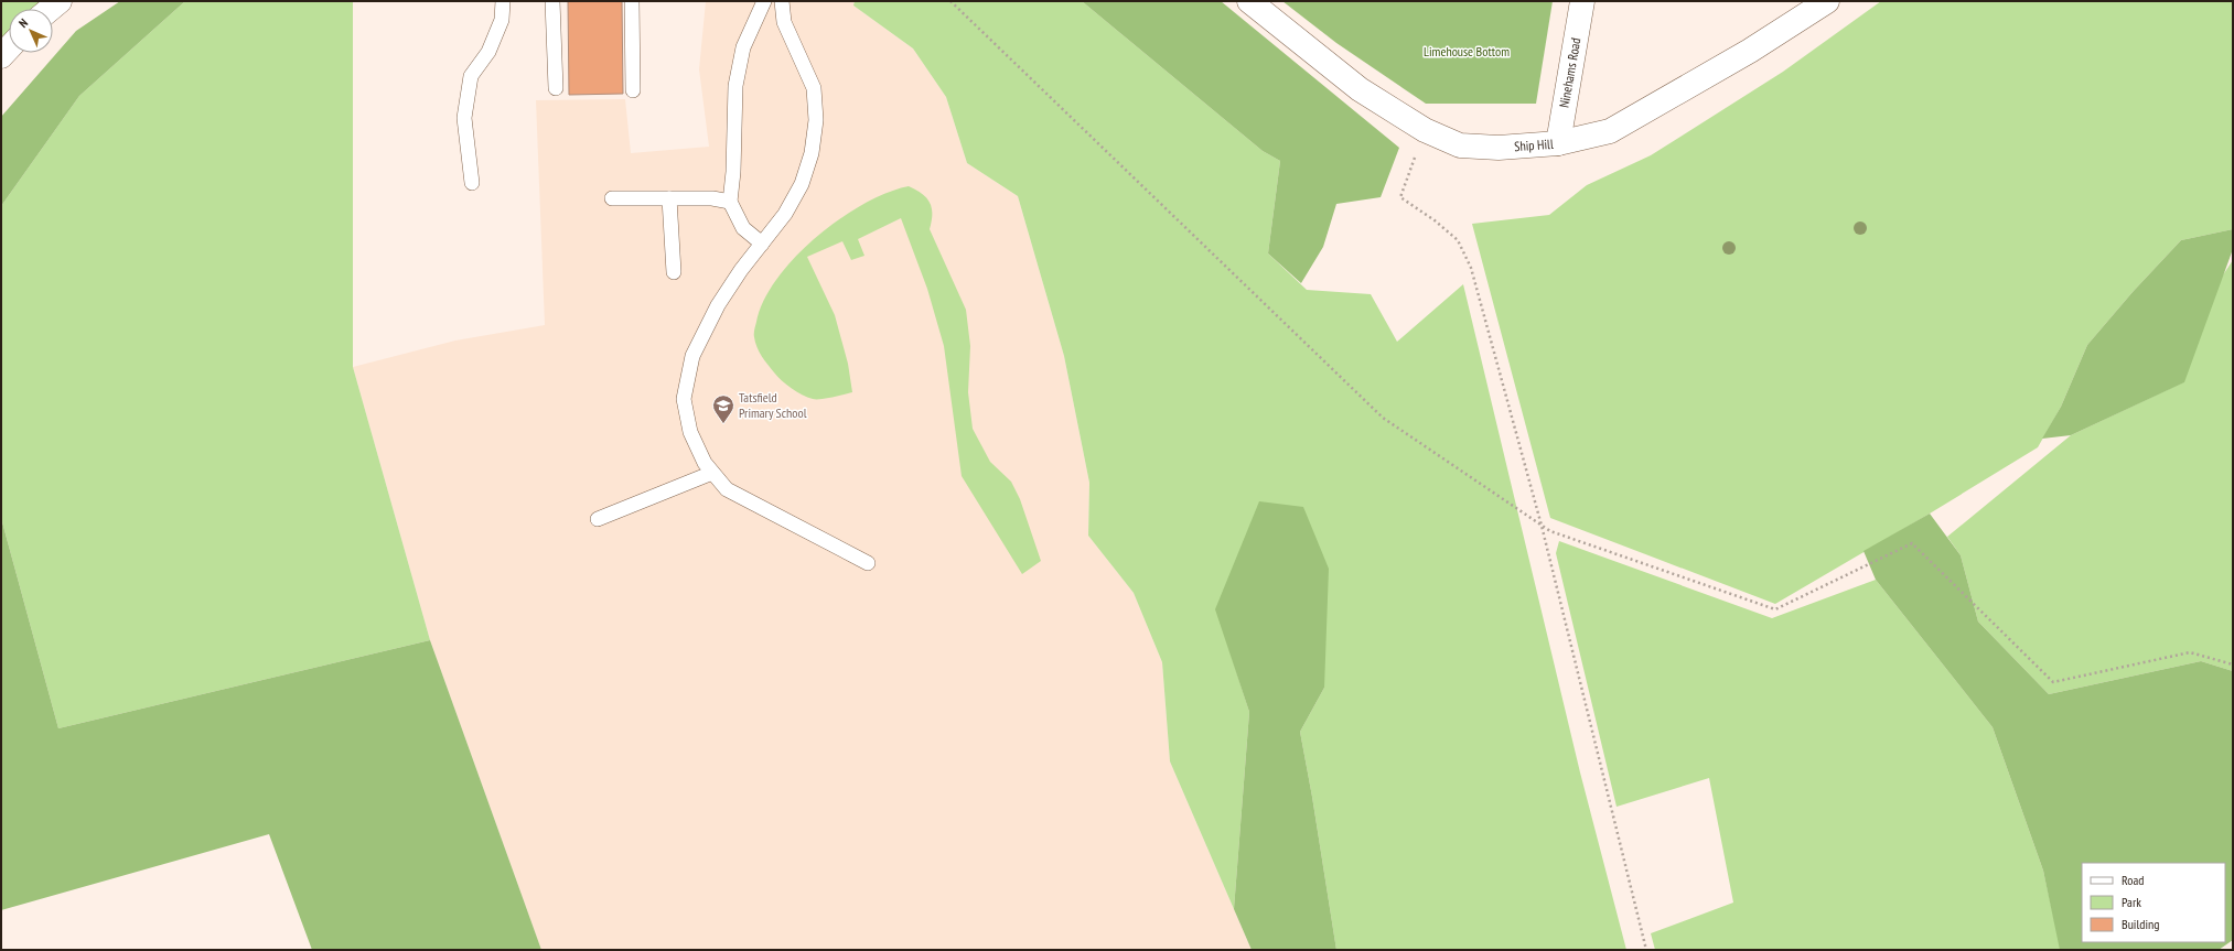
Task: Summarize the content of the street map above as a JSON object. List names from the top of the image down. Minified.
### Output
{"streets":{"street":["Ninehams Road","Ship Hill"]},"crossings":[["Ninehams Road","Ship Hill"]],"parks":["Limehouse Bottom"],"places":{"school or university":["Tatsfield Primary School"]},"legend":["Road","Park","Building"],"north":"top left"}
